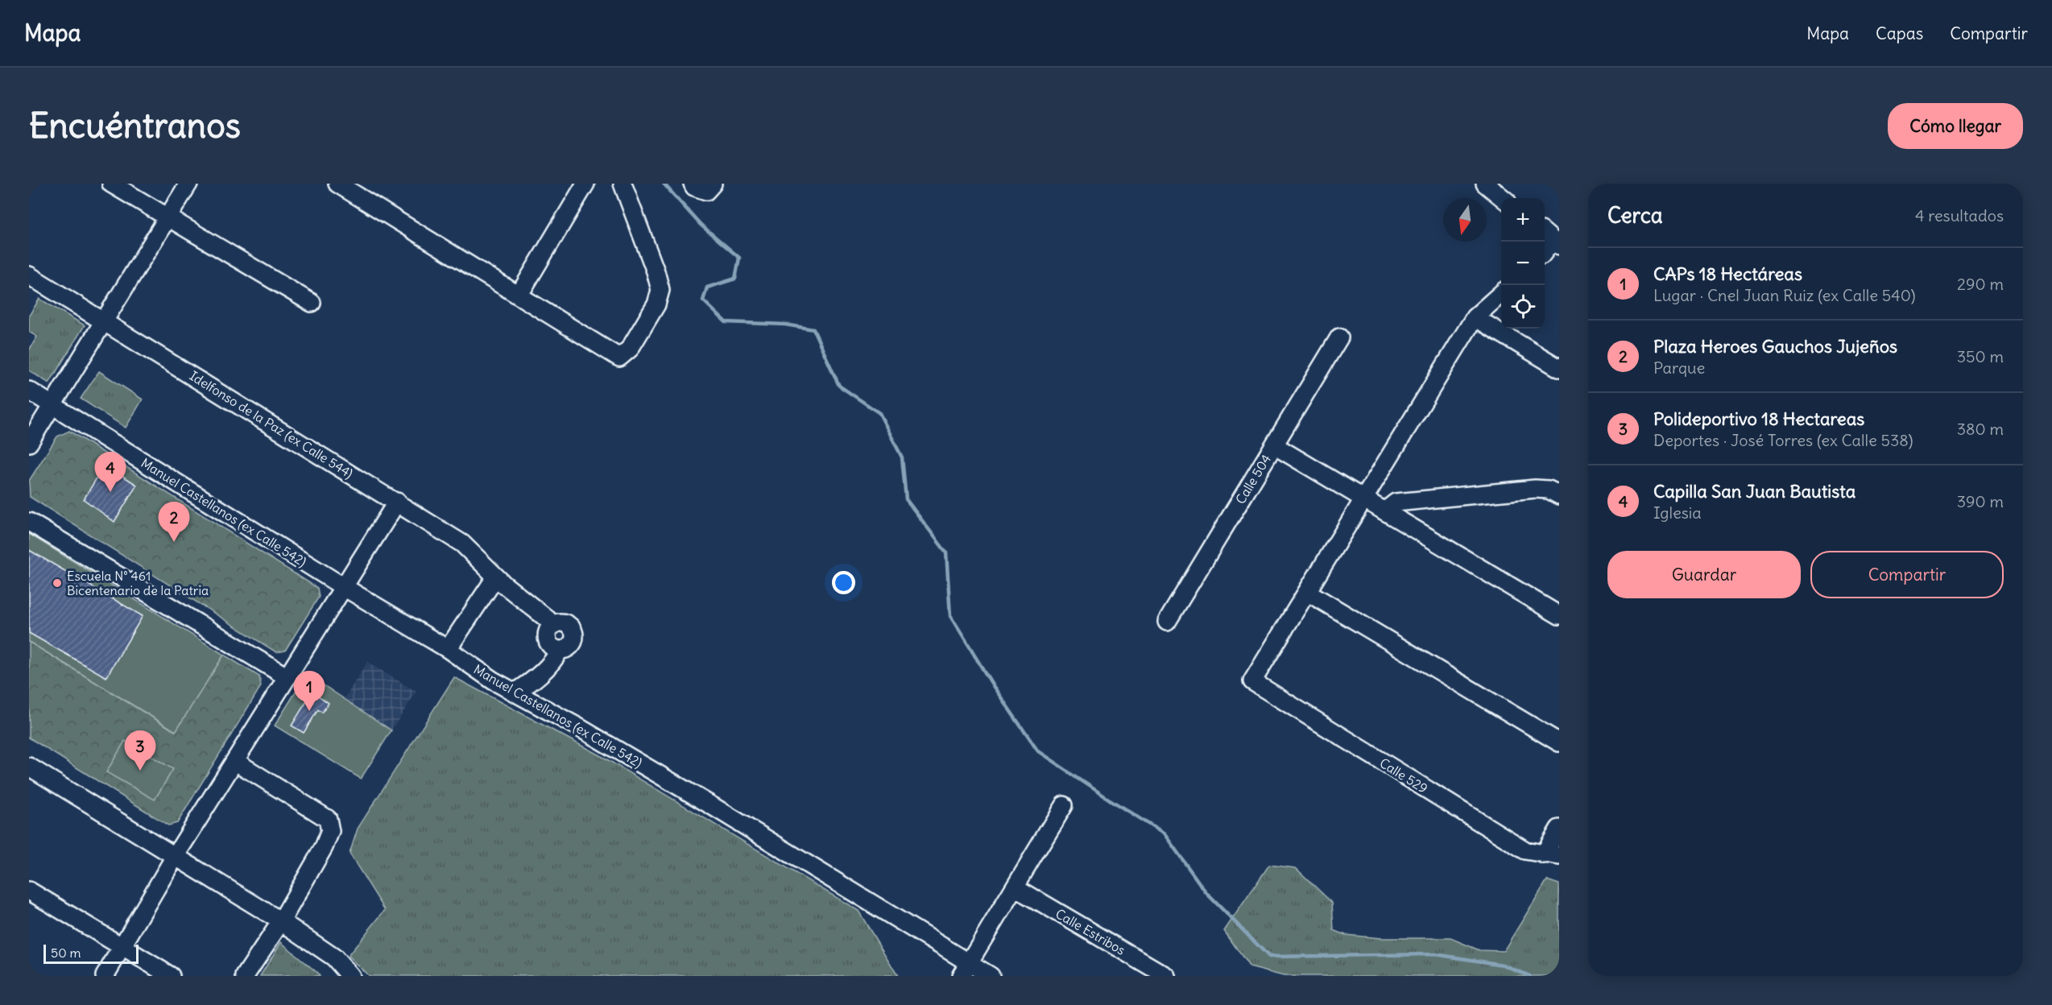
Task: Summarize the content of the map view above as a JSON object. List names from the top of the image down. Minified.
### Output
{"streets":{"street":["Idelfonso de la Paz (ex Calle 544)","Calle 504","Manuel Castellanos (ex Calle 542)","Calle 529","Calle Estribos"]},"crossings":[["Idelfonso de la Paz (ex Calle 544)","Manuel Castellanos (ex Calle 542)"]],"places":["Escuela N° 461 Bicentenario de la Patria"],"scale_bar":"50 m","north":"bottom","page":{"header":"Mapa","nav":["Mapa","Capas","Compartir"],"buttons":["Cómo llegar",["Guardar","Compartir"]],"title":"Encuéntranos","heading":["Cerca","4 resultados"],"map_buttons":["+","−"],"list":[{"mark":"1","name":"CAPs 18 Hectáreas","note":"Lugar · Cnel Juan Ruiz (ex Calle 540)","value":"290 m"},{"mark":"2","name":"Plaza Heroes Gauchos Jujeños","note":"Parque","value":"350 m"},{"mark":"3","name":"Polideportivo 18 Hectareas","note":"Deportes · José Torres (ex Calle 538)","value":"380 m"},{"mark":"4","name":"Capilla San Juan Bautista","note":"Iglesia","value":"390 m"}],"pins":["4","2","1","3"],"scale":"50 m"}}
